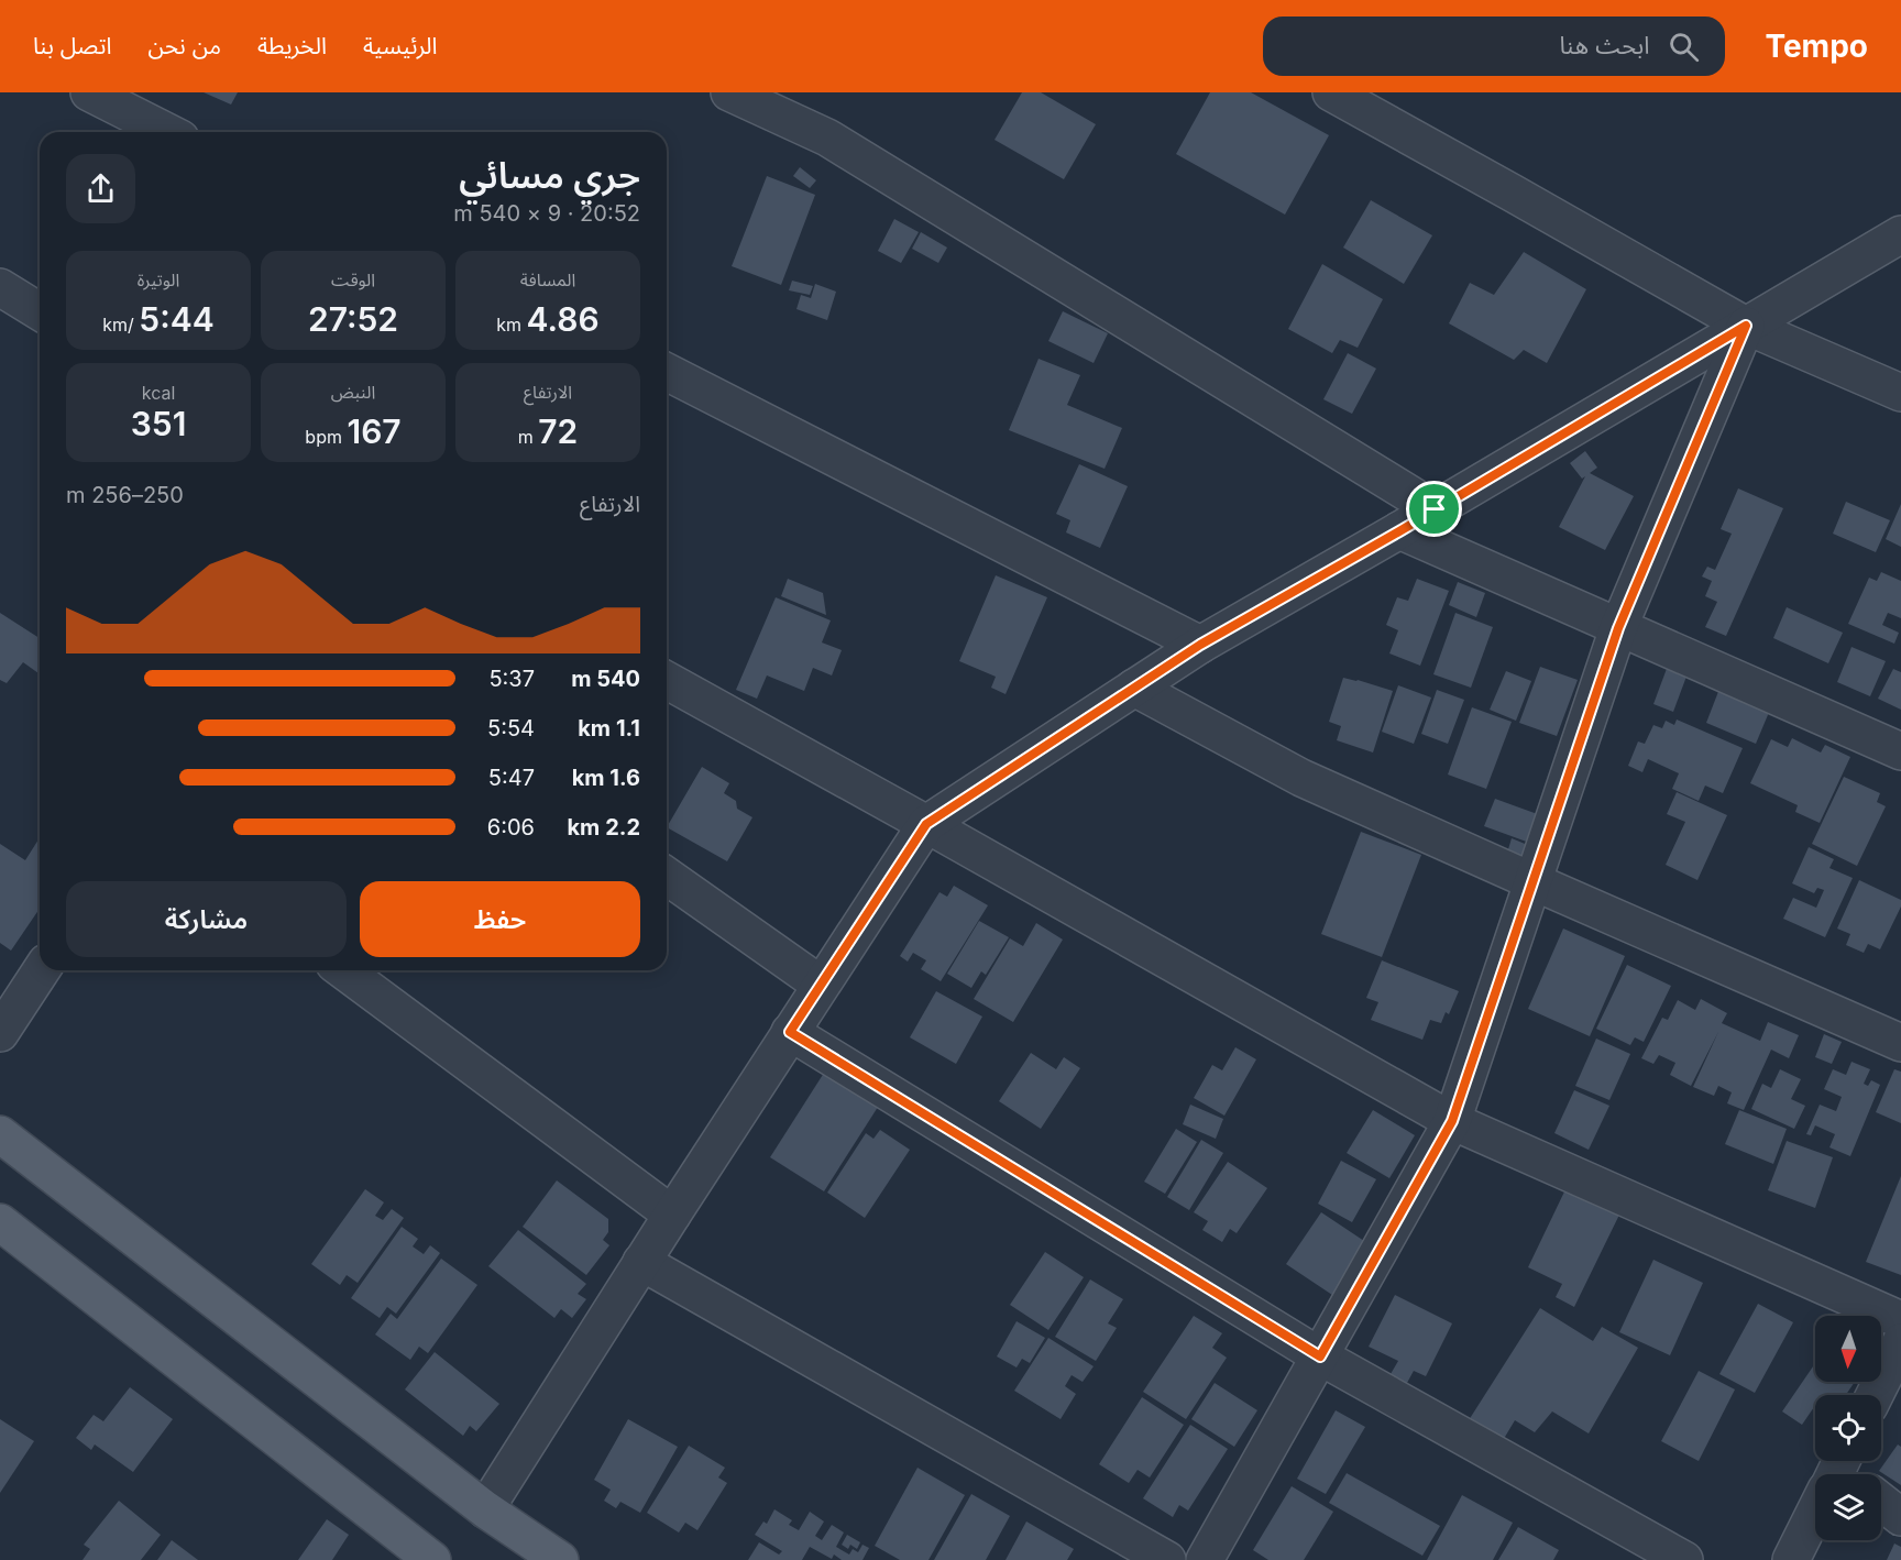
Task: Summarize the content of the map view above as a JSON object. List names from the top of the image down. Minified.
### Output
{"north":"bottom","page":{"header":"Tempo","search":"ابحث هنا","nav":["الرئيسية","الخريطة","من نحن","اتصل بنا"],"heading":["جري مسائي","20:52 · 9 × 540 m"],"stats":[["المسافة","4.86 km"],["الوقت","27:52"],["الوتيرة","5:44 /km"],["الارتفاع","72 m"],["النبض","167 bpm"],["kcal","351"]],"chart":["الارتفاع","250–256 m"],"list":[{"name":"540 m","note":"5:37"},{"name":"1.1 km","note":"5:54"},{"name":"1.6 km","note":"5:47"},{"name":"2.2 km","note":"6:06"}],"buttons":["حفظ","مشاركة"]}}
